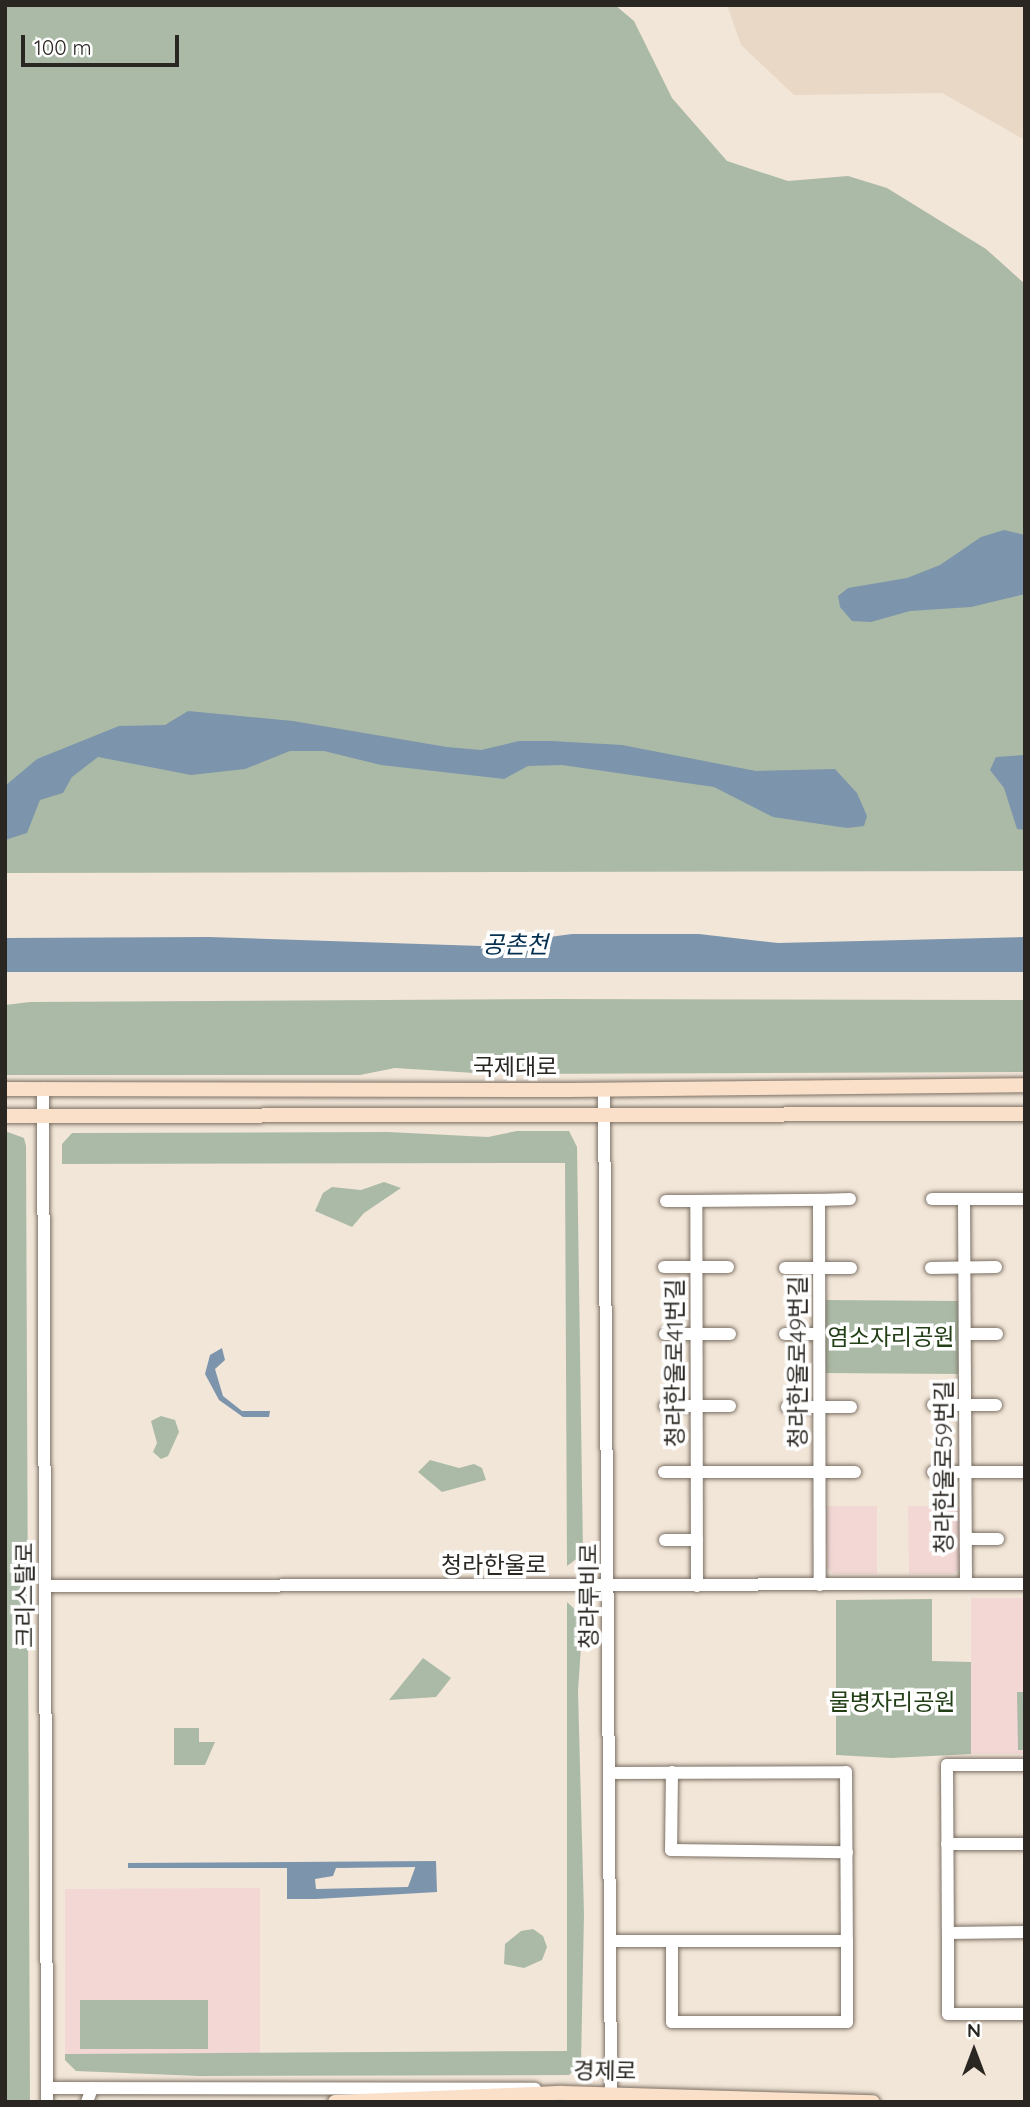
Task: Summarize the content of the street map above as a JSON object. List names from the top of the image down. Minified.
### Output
{"streets":{"main road":["국제대로","경제로"],"street":["청라한울로49번길","청라한울로41번길","청라한울로59번길","청라한울로","크리스탈로","청라루비로"]},"crossings":[["국제대로","크리스탈로"],["국제대로","청라루비로"],["청라한울로49번길","청라한울로"],["청라한울로41번길","청라한울로"],["청라한울로59번길","청라한울로"],["청라한울로","크리스탈로"],["청라한울로","청라루비로"],["청라루비로","경제로"]],"water":["공촌천"],"parks":["염소자리공원","물병자리공원"],"scale_bar":"100 m","north":"top"}
